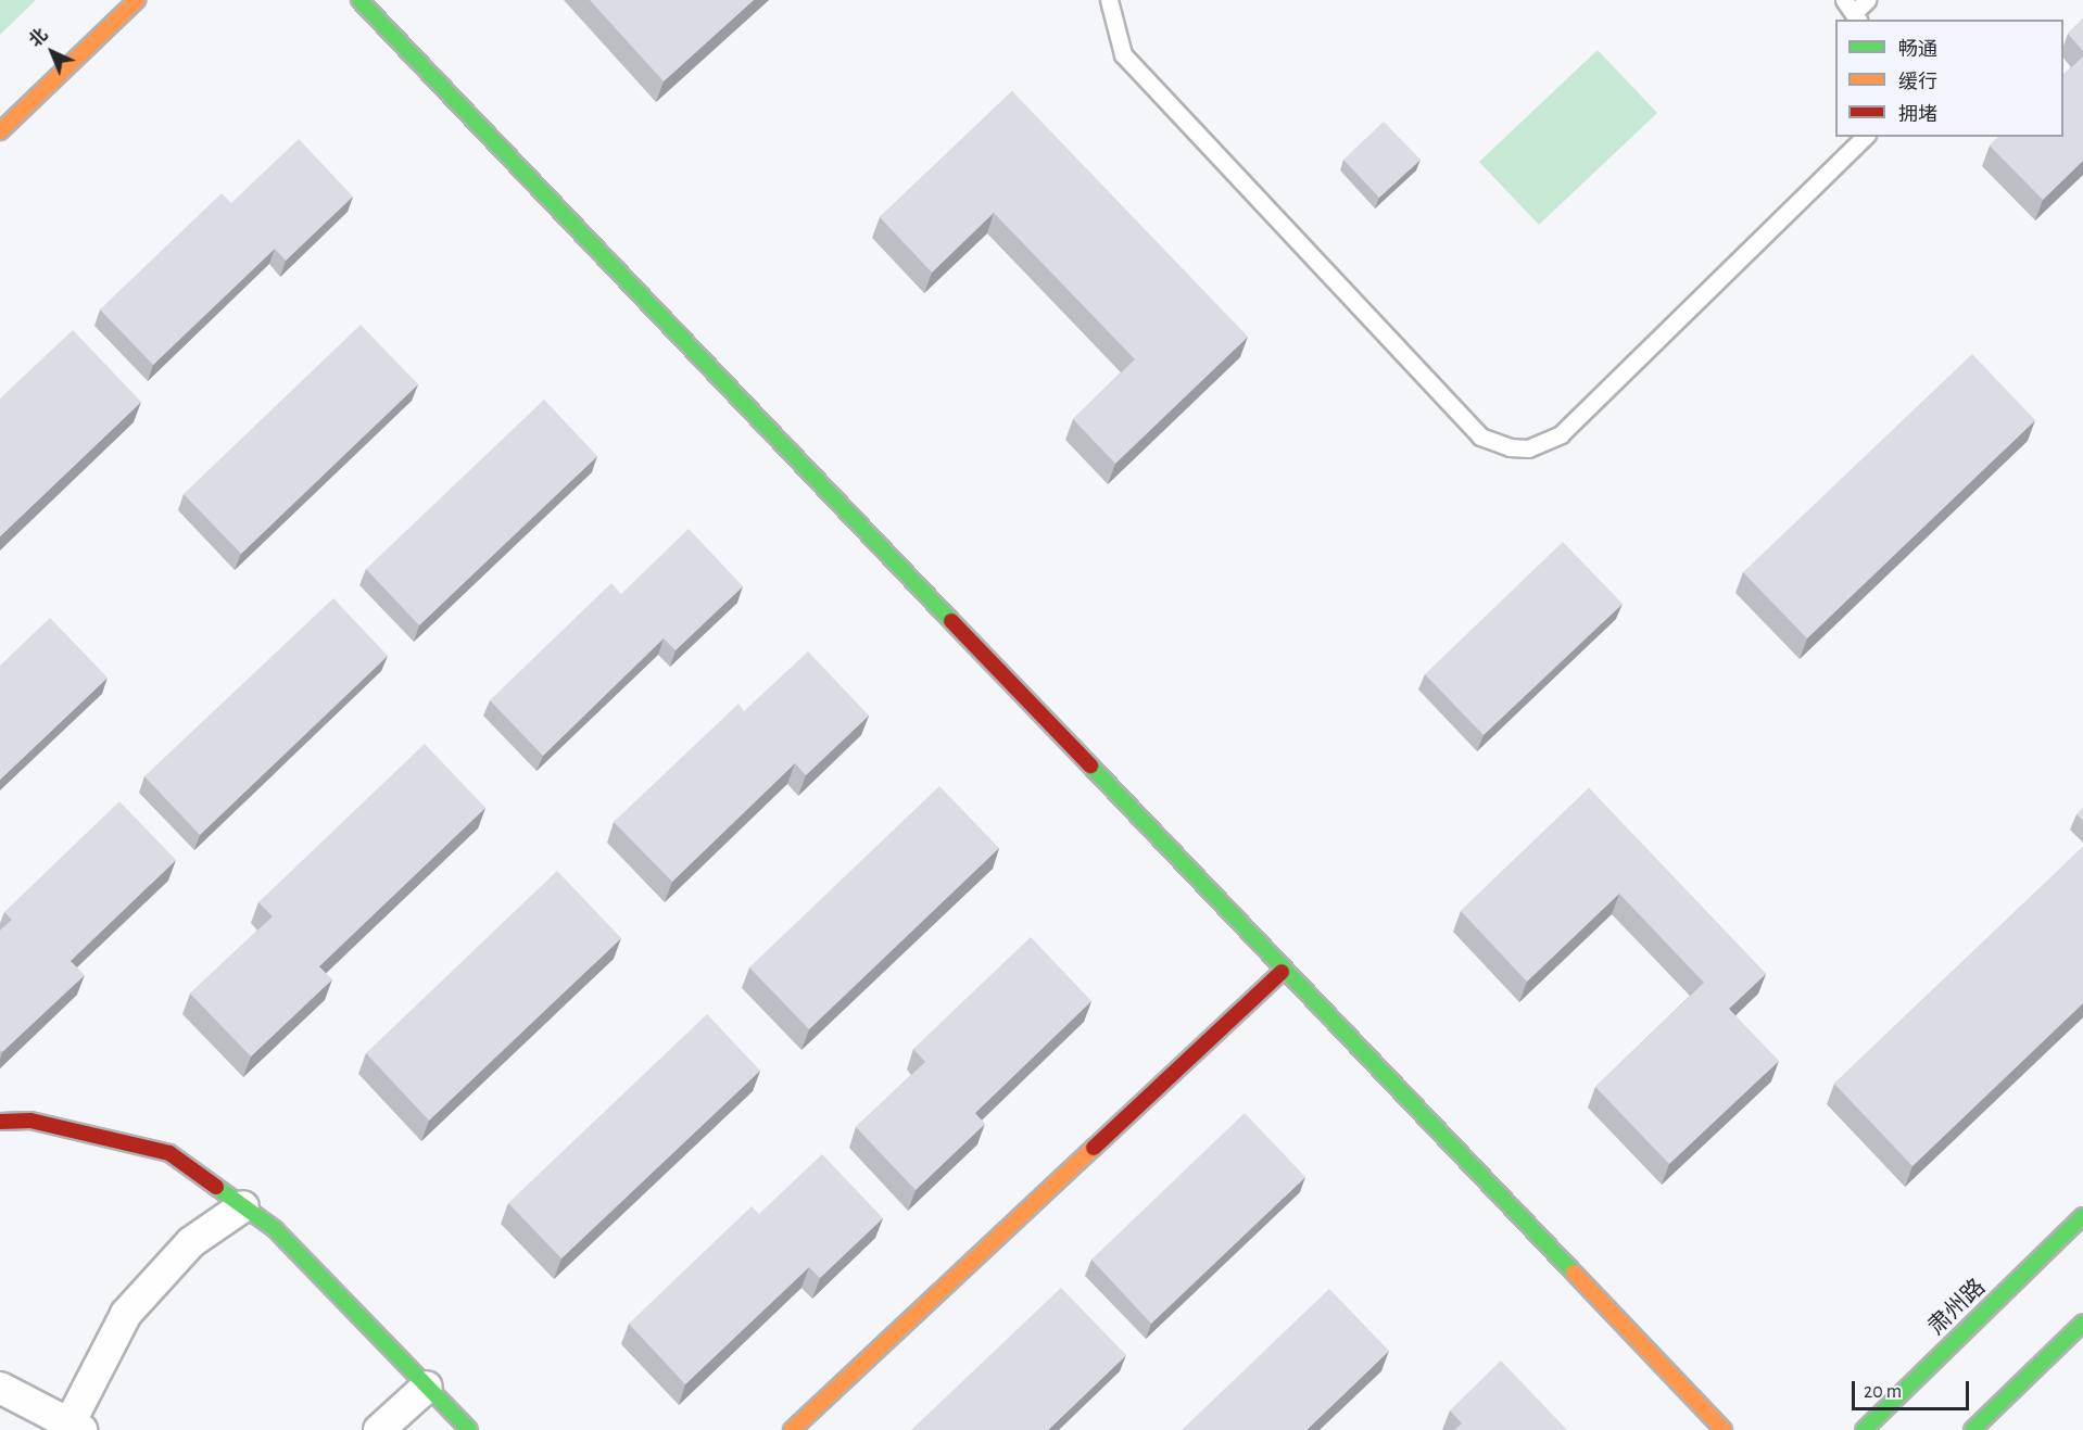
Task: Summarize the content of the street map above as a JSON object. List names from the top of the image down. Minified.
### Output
{"streets":{"street":["肃州路"]},"legend":["畅通","缓行","拥堵"],"scale_bar":"20 m","north":"top left"}
